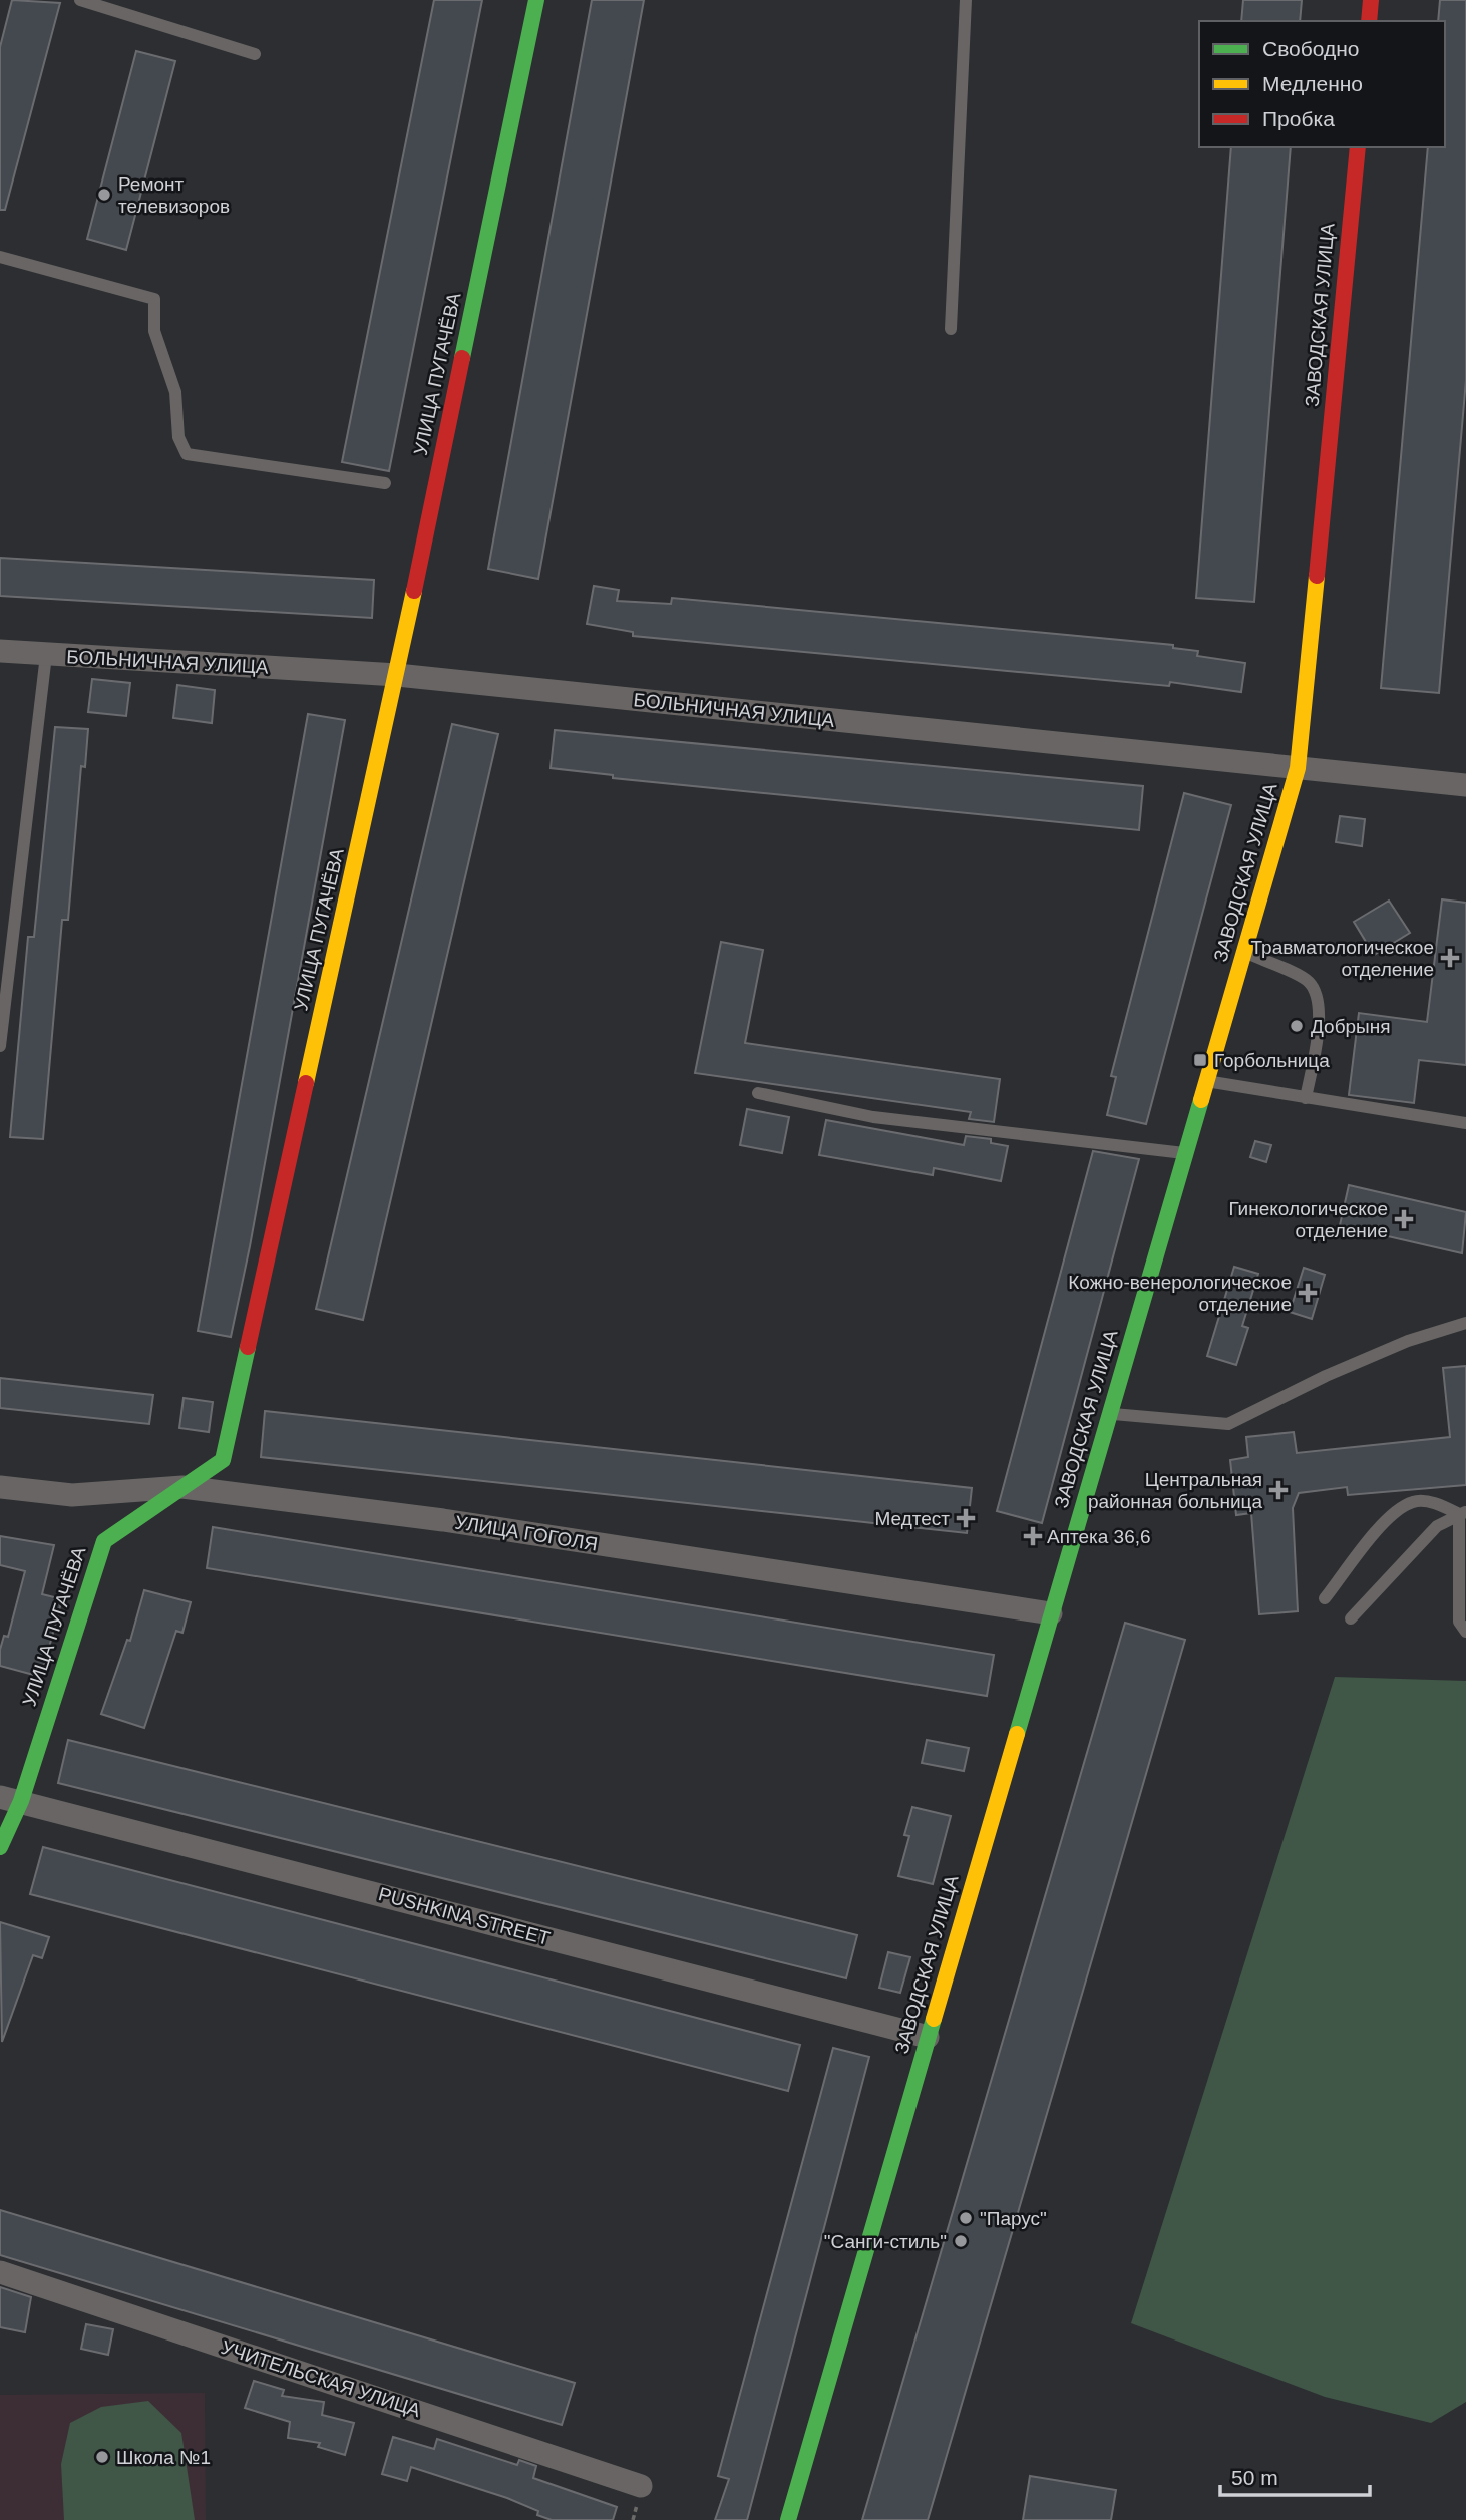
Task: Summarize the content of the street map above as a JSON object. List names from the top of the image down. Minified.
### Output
{"streets":{"street":["ЗАВОДСКАЯ УЛИЦА","УЛИЦА ПУГАЧЁВА","БОЛЬНИЧНАЯ УЛИЦА","УЛИЦА ГОГОЛЯ","PUSHKINA STREET","УЧИТЕЛЬСКАЯ УЛИЦА"]},"crossings":[["ЗАВОДСКАЯ УЛИЦА","БОЛЬНИЧНАЯ УЛИЦА"],["ЗАВОДСКАЯ УЛИЦА","УЛИЦА ГОГОЛЯ"],["ЗАВОДСКАЯ УЛИЦА","PUSHKINA STREET"],["УЛИЦА ПУГАЧЁВА","БОЛЬНИЧНАЯ УЛИЦА"],["УЛИЦА ПУГАЧЁВА","УЛИЦА ГОГОЛЯ"],["УЛИЦА ПУГАЧЁВА","PUSHKINA STREET"]],"places":{"other":["Ремонт телевизоров","Добрыня","\"Парус\"","\"Санги-стиль\"","Школа №1"],"health":["Травматологическое отделение","Гинекологическое отделение","Кожно-венерологическое отделение","Центральная районная больница","Медтест","Аптека 36,6"],"transit":["Горбольница"]},"legend":["Свободно","Медленно","Пробка"],"scale_bar":"50 m"}
